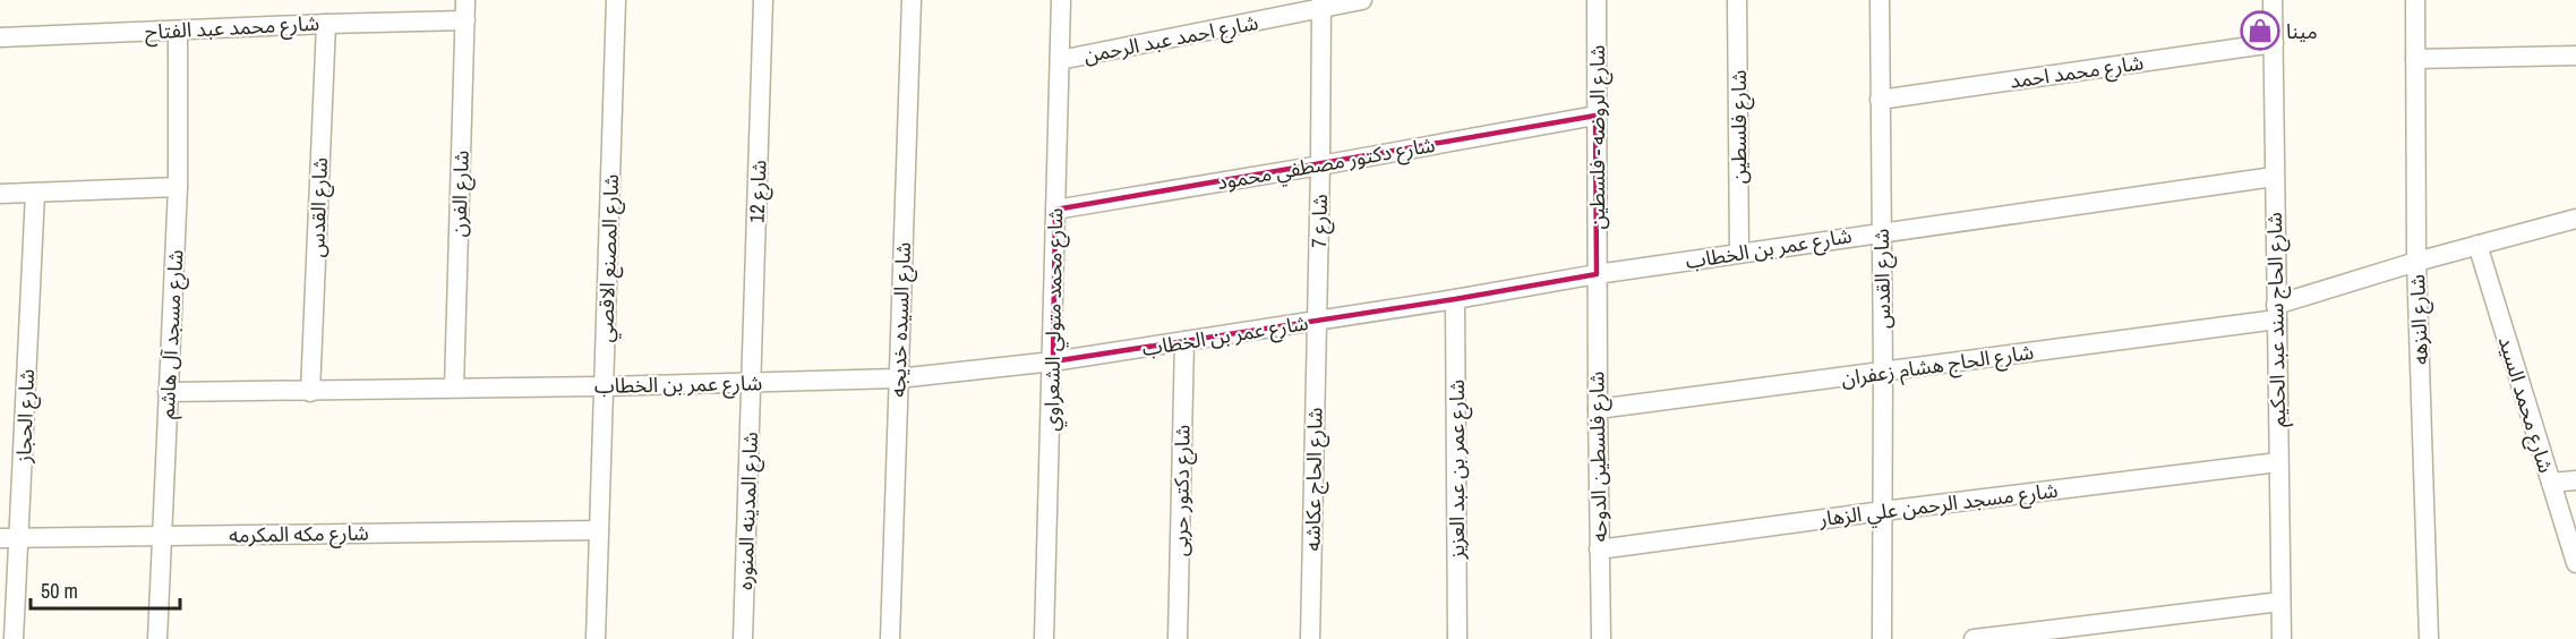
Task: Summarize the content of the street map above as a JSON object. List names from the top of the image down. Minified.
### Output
{"streets":{"street":["شارع محمد عبد الفتاح","شارع احمد عبد الرحمن","شارع محمد احمد","شارع فلسطين","شارع الروضه - فلسطين","شارع دكتور مصطفي محمود","شارع 12","شارع الفرن","شارع القدس","شارع 7","شارع عمر بن الخطاب","شارع المصنع الاقصي","شارع السيده خديجه","شارع محمد متولي الشعراوي","شارع الحاج سند عبد الحكيم","شارع النزهه","شارع مسجد آل هاشم","شارع الحاج هشام زعفران","شارع محمد السيد","شارع الحجاز","شارع فلسطين الدوحه","شارع عمر بن عبد العزيز","شارع الحاج عكاشه","شارع دكتور حربى","شارع مسجد الرحمن علي الزهار","شارع المدينه المنوره","شارع مكه المكرمه"]},"crossings":[["شارع محمد عبد الفتاح","شارع الفرن"],["شارع محمد عبد الفتاح","شارع القدس"],["شارع محمد عبد الفتاح","شارع مسجد آل هاشم"],["شارع احمد عبد الرحمن","شارع 7"],["شارع احمد عبد الرحمن","شارع محمد متولي الشعراوي"],["شارع محمد احمد","شارع القدس"],["شارع محمد احمد","شارع الحاج سند عبد الحكيم"],["شارع فلسطين","شارع عمر بن الخطاب"],["شارع الروضه - فلسطين","شارع دكتور مصطفي محمود"],["شارع الروضه - فلسطين","شارع عمر بن الخطاب"],["شارع الروضه - فلسطين","شارع فلسطين الدوحه"],["شارع دكتور مصطفي محمود","شارع 7"],["شارع دكتور مصطفي محمود","شارع محمد متولي الشعراوي"],["شارع 12","شارع عمر بن الخطاب"],["شارع 12","شارع المدينه المنوره"],["شارع الفرن","شارع عمر بن الخطاب"],["شارع القدس","شارع عمر بن الخطاب"],["شارع القدس","شارع الحاج هشام زعفران"],["شارع القدس","شارع مسجد الرحمن علي الزهار"],["شارع 7","شارع عمر بن الخطاب"],["شارع 7","شارع الحاج عكاشه"],["شارع عمر بن الخطاب","شارع المصنع الاقصي"],["شارع عمر بن الخطاب","شارع السيده خديجه"],["شارع عمر بن الخطاب","شارع محمد متولي الشعراوي"],["شارع عمر بن الخطاب","شارع الحاج سند عبد الحكيم"],["شارع عمر بن الخطاب","شارع مسجد آل هاشم"],["شارع عمر بن الخطاب","شارع فلسطين الدوحه"],["شارع عمر بن الخطاب","شارع عمر بن عبد العزيز"],["شارع عمر بن الخطاب","شارع الحاج عكاشه"],["شارع عمر بن الخطاب","شارع دكتور حربى"],["شارع عمر بن الخطاب","شارع المدينه المنوره"],["شارع المصنع الاقصي","شارع مكه المكرمه"],["شارع الحاج سند عبد الحكيم","شارع الحاج هشام زعفران"],["شارع الحاج سند عبد الحكيم","شارع مسجد الرحمن علي الزهار"],["شارع النزهه","شارع الحاج هشام زعفران"],["شارع مسجد آل هاشم","شارع مكه المكرمه"],["شارع الحاج هشام زعفران","شارع محمد السيد"],["شارع الحاج هشام زعفران","شارع فلسطين الدوحه"],["شارع الحجاز","شارع مكه المكرمه"],["شارع فلسطين الدوحه","شارع مسجد الرحمن علي الزهار"]],"places":{"shop":["مينا"]},"scale_bar":"50 m"}
